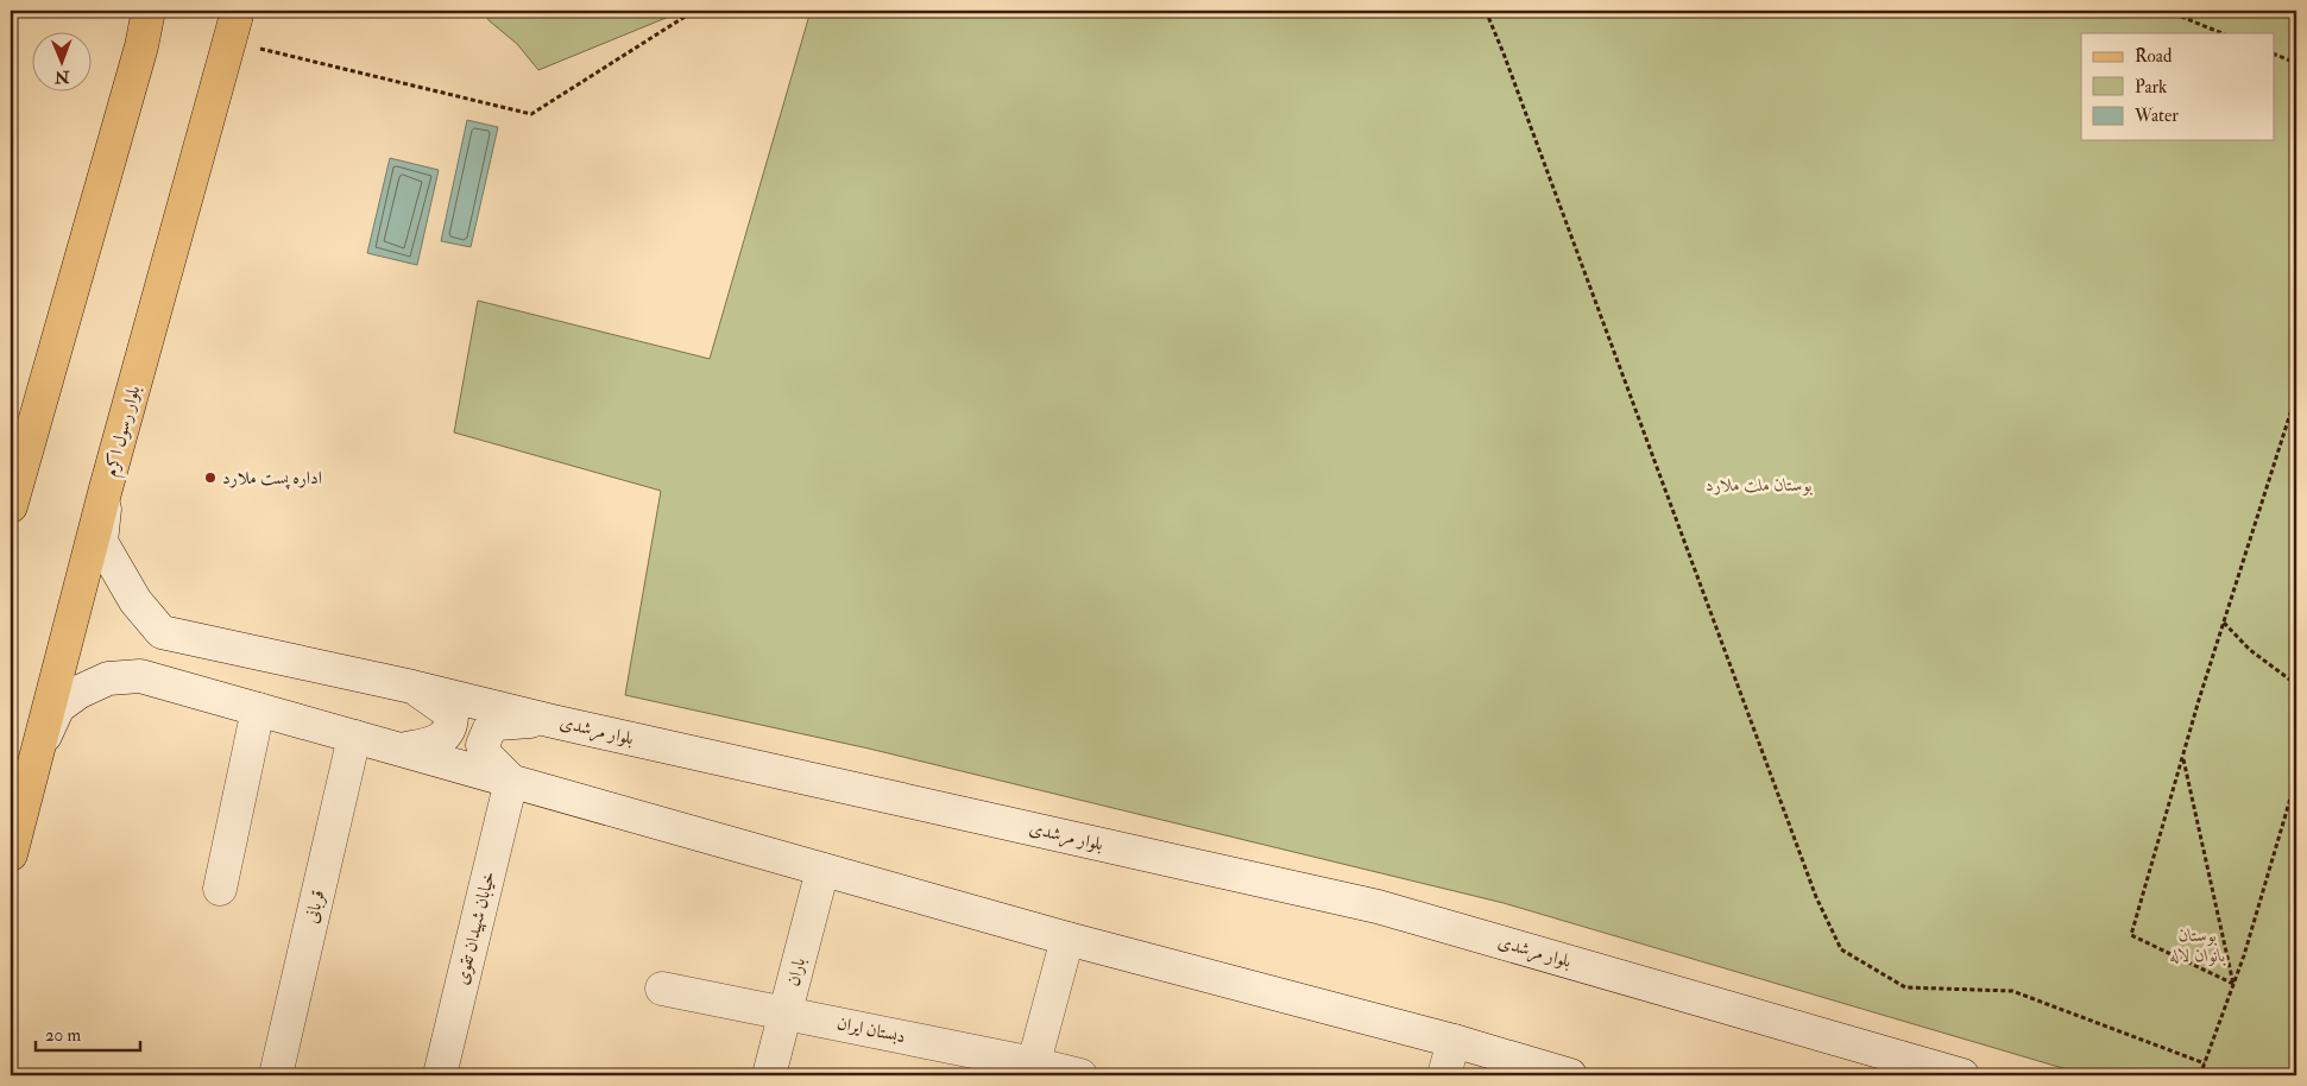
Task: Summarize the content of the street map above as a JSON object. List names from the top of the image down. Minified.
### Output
{"streets":{"main road":["بلوار رسول اکرم","بلوار مرشدی","قربانی","خیابان شهیدان تقوی","باران","دبستان ایران"]},"crossings":[["بلوار رسول اکرم","بلوار مرشدی"],["باران","دبستان ایران"]],"parks":["بوستان ملت ملارد","بوستان بانوان لاله"],"places":["اداره پست ملارد"],"legend":["Road","Park","Water"],"scale_bar":"20 m","north":"bottom"}
